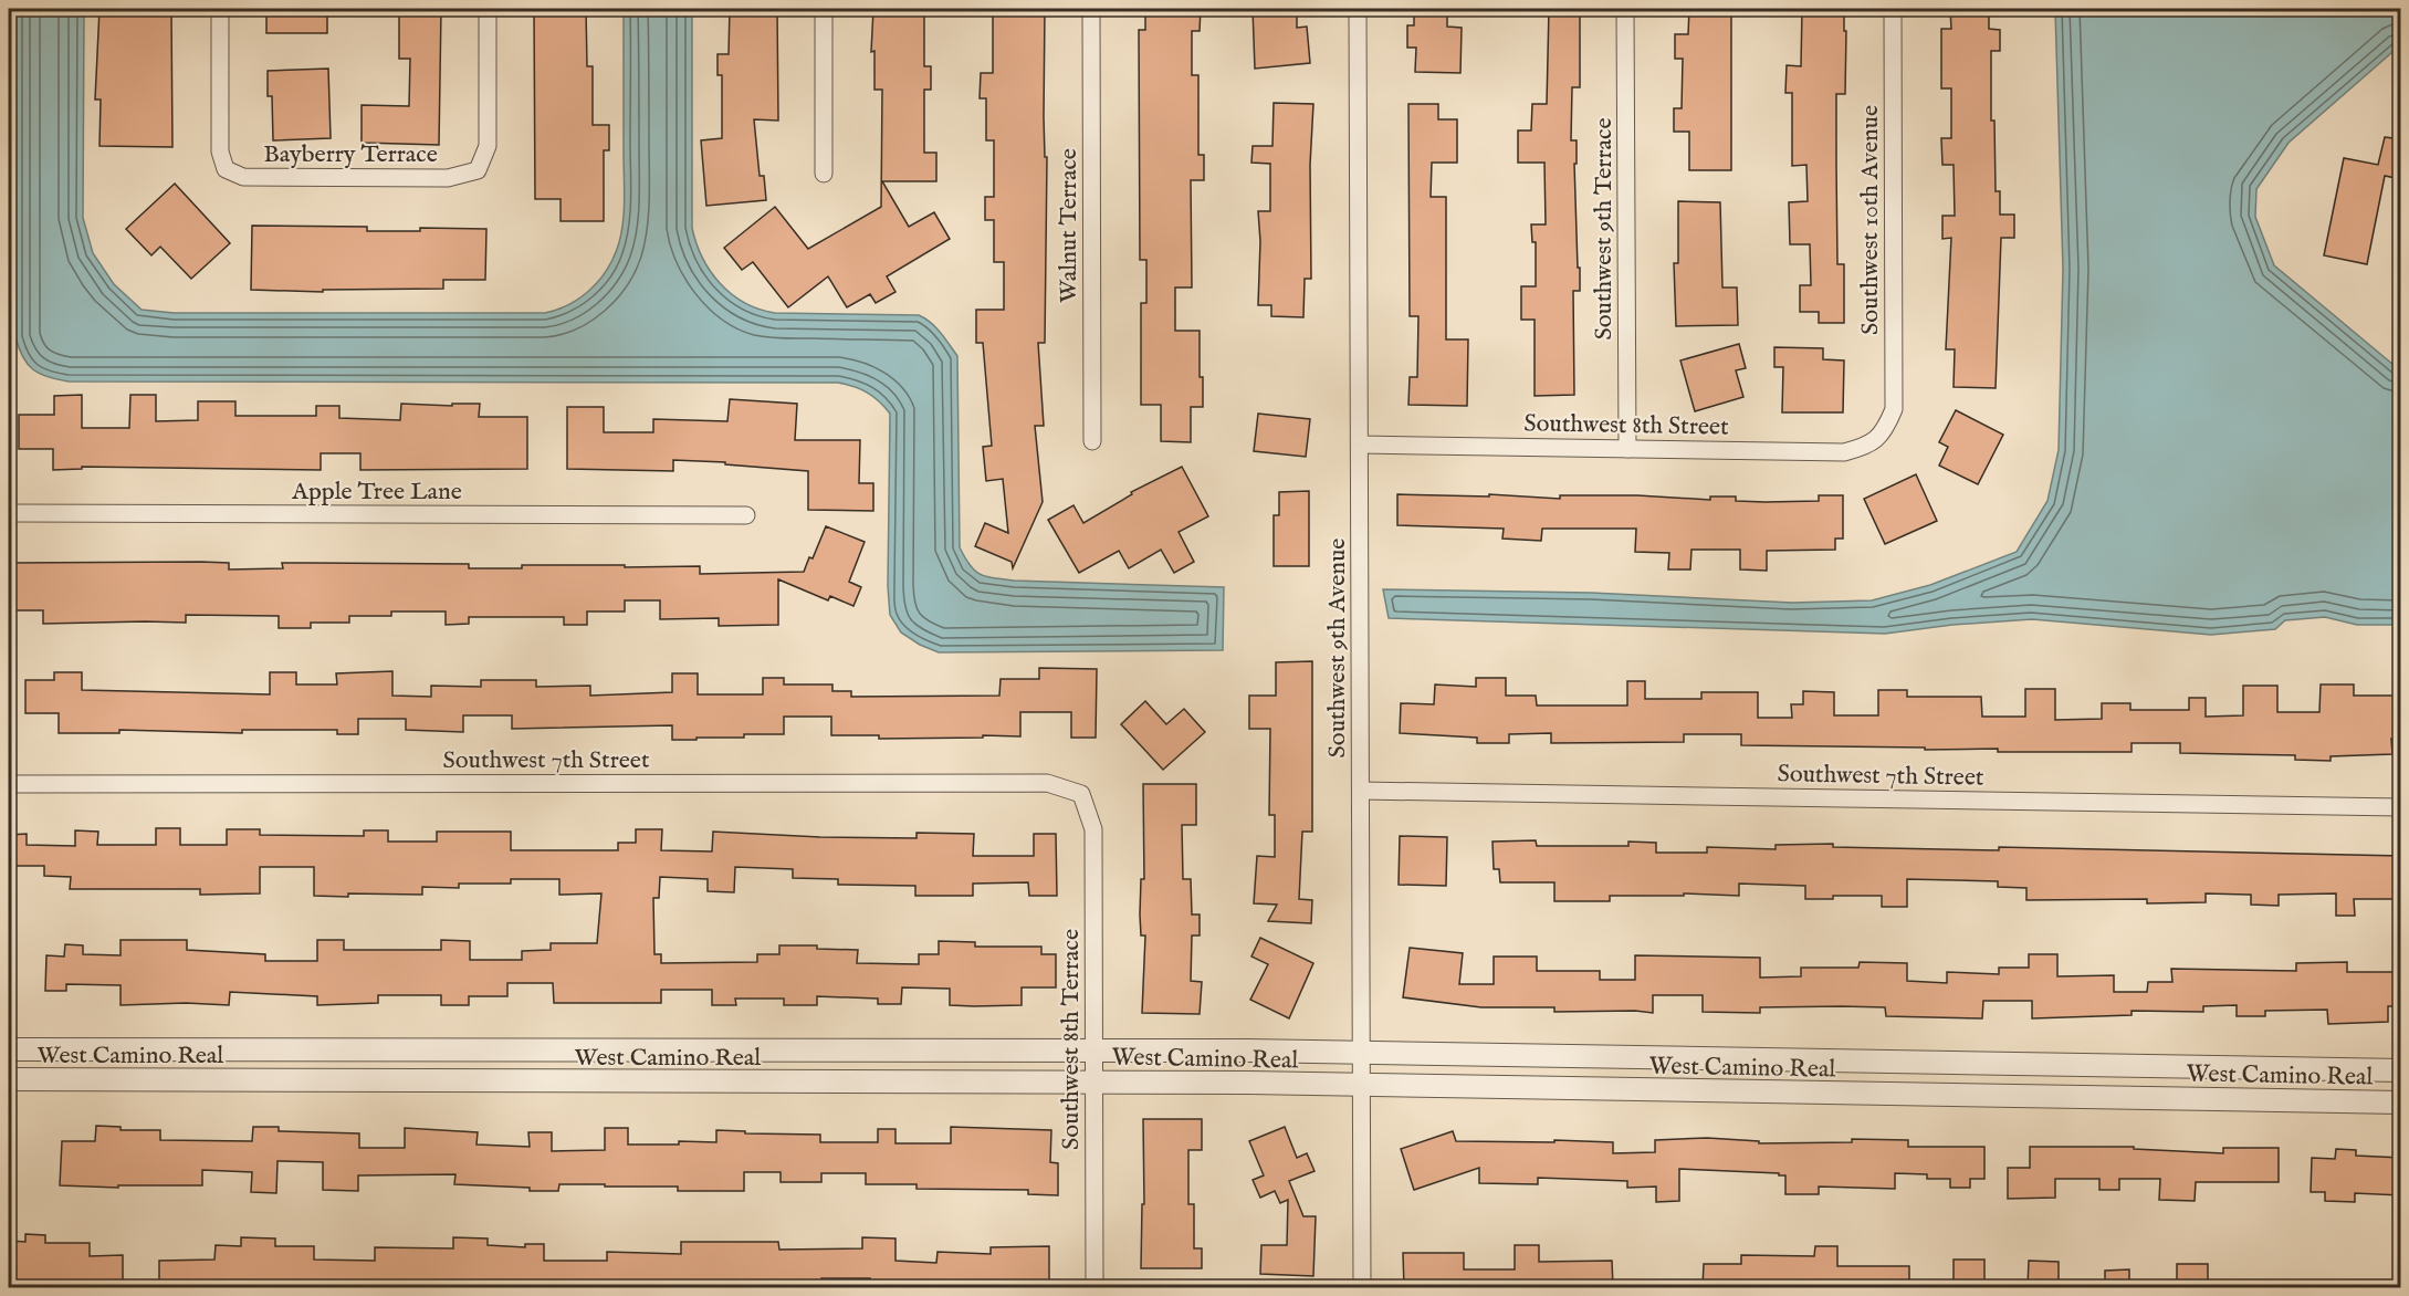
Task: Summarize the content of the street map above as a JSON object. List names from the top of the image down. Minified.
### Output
{"streets":{"street":["Bayberry Terrace","Southwest 10th Avenue","Walnut Terrace","Southwest 9th Terrace","Southwest 8th Street","Apple Tree Lane","Southwest 9th Avenue","Southwest 7th Street","Southwest 8th Terrace","West Camino Real"]},"crossings":[["Southwest 10th Avenue","Southwest 8th Street"],["Southwest 9th Terrace","Southwest 8th Street"],["Southwest 8th Street","Southwest 9th Avenue"],["Southwest 9th Avenue","Southwest 7th Street"],["Southwest 9th Avenue","West Camino Real"],["Southwest 7th Street","Southwest 8th Terrace"],["Southwest 8th Terrace","West Camino Real"]]}
